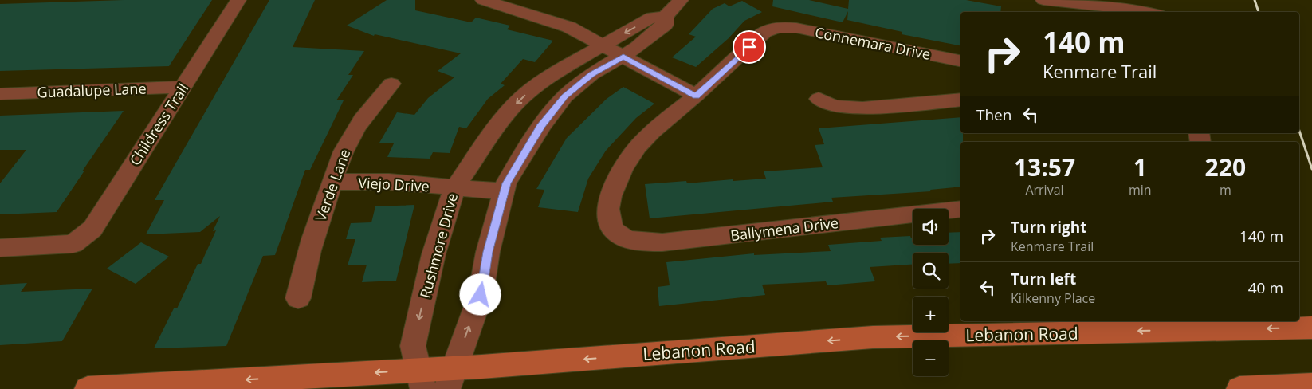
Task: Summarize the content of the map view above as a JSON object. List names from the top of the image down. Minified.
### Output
{"streets":{"main road":["Lebanon Road"],"street":["Connemara Drive","Guadalupe Lane","Childress Trail","Viejo Drive","Verde Lane","Ballymena Drive","Rushmore Drive"]},"crossings":[["Connemara Drive","Ballymena Drive"],["Guadalupe Lane","Childress Trail"],["Viejo Drive","Verde Lane"],["Viejo Drive","Rushmore Drive"],["Rushmore Drive","Lebanon Road"]],"one_way":["Lebanon Road"],"page":{"turn":["140 m","Kenmare Trail"],"then":"Then","eta":["13:57","Arrival","1","min","220","m"],"map_buttons":["+","−"],"list":[{"name":"Turn right","note":"Kenmare Trail","value":"140 m"},{"name":"Turn left","note":"Kilkenny Place","value":"40 m"}]}}
